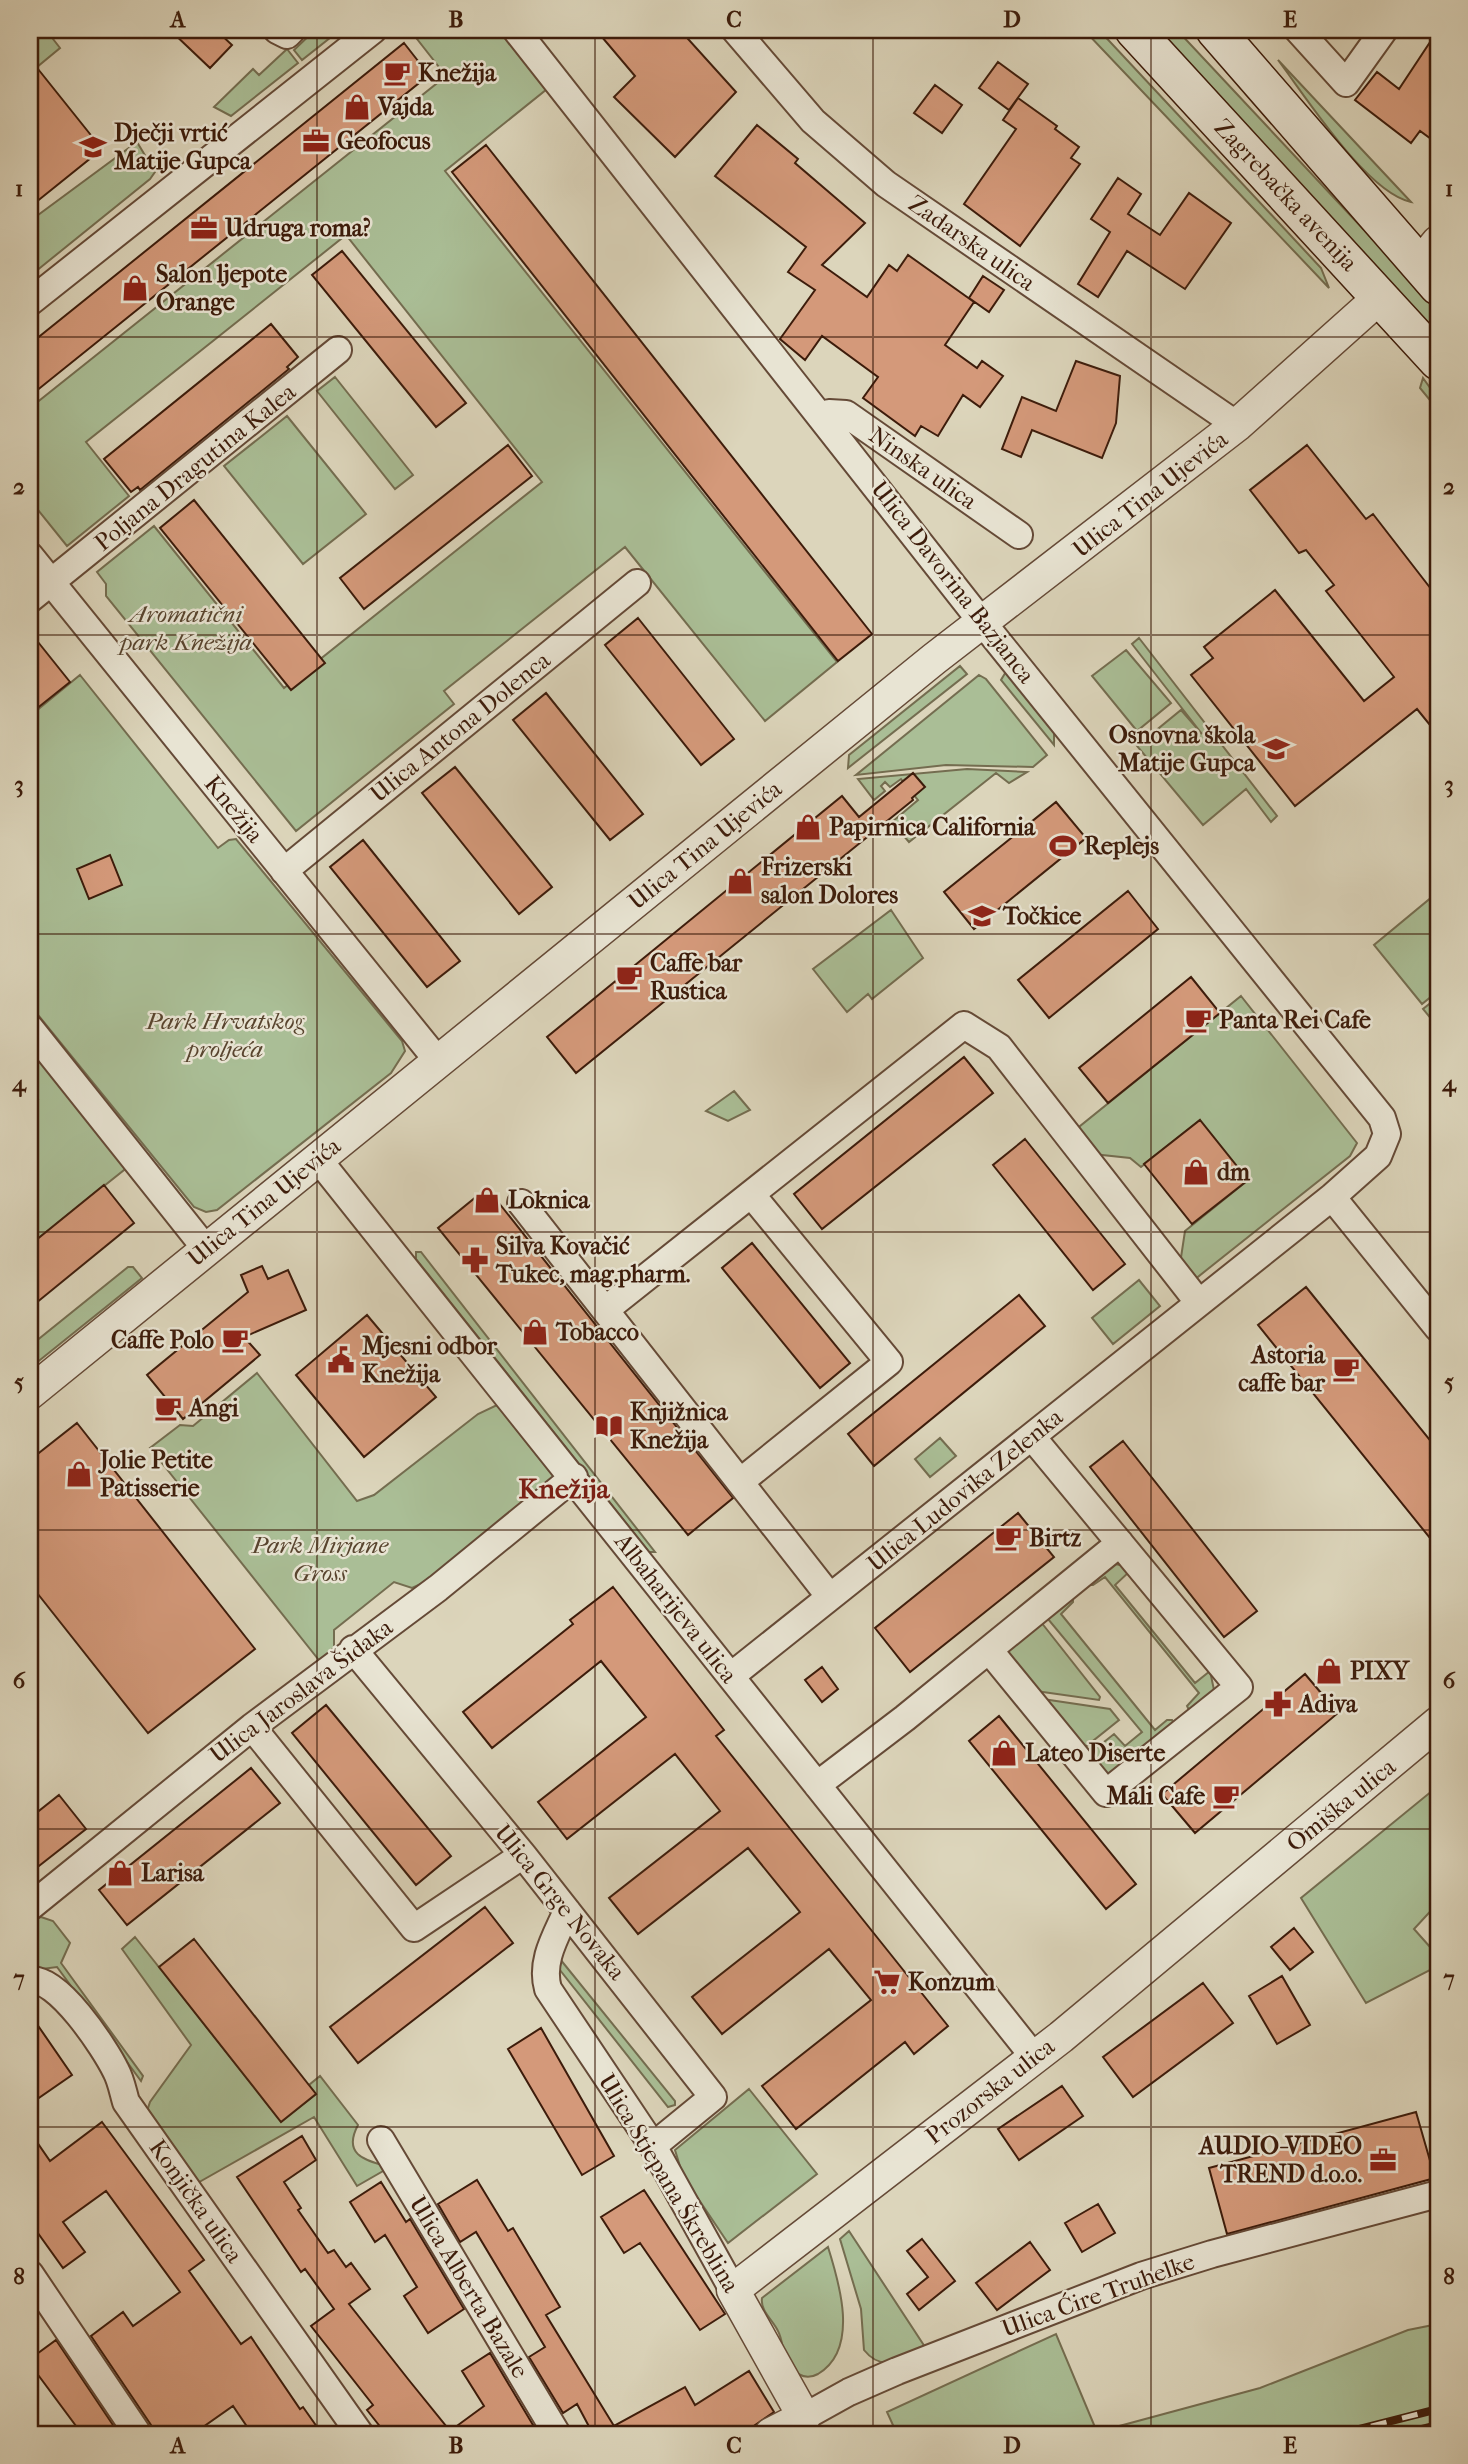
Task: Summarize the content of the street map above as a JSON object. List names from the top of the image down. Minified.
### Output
{"streets":{"main road":["Zagrebačka avenija"],"street":["Zadarska ulica","Poljana Dragutina Kalea","Ninska ulica","Ulica Tina Ujevića","Ulica Davorina Bazjanca","Ulica Antona Dolenca","Knežija","Ulica Ludovika Zelenka","Albaharijeva ulica","Ulica Jaroslava Šidaka","Omiška ulica","Ulica Grge Novaka","Prozorska ulica","Ulica Stjepana Škreblina","Konjička ulica","Ulica Alberta Bazale","Ulica Ćire Truhelke"]},"crossings":[["Zagrebačka avenija","Ulica Tina Ujevića"],["Zadarska ulica","Ulica Tina Ujevića"],["Poljana Dragutina Kalea","Knežija"],["Ninska ulica","Ulica Davorina Bazjanca"],["Ulica Tina Ujevića","Ulica Davorina Bazjanca"],["Ulica Tina Ujevića","Knežija"],["Ulica Tina Ujevića","Albaharijeva ulica"],["Ulica Davorina Bazjanca","Ulica Ludovika Zelenka"],["Ulica Antona Dolenca","Knežija"],["Ulica Ludovika Zelenka","Albaharijeva ulica"],["Albaharijeva ulica","Ulica Jaroslava Šidaka"],["Albaharijeva ulica","Prozorska ulica"],["Ulica Jaroslava Šidaka","Ulica Grge Novaka"],["Omiška ulica","Prozorska ulica"],["Ulica Grge Novaka","Ulica Stjepana Škreblina"],["Prozorska ulica","Ulica Stjepana Škreblina"],["Ulica Stjepana Škreblina","Ulica Ćire Truhelke"]],"districts":["Knežija"],"parks":["Aromatični park Knežija","Park Hrvatskog proljeća","Park Mirjane Gross"],"places":{"cafe":["Knežija","Caffe bar Rustica","Panta Rei Cafe","Caffe Polo","Astoria caffe bar","Angi","Birtz","Mali Cafe"],"shop":["Vajda","Salon ljepote Orange","Papirnica California","Frizerski salon Dolores","dm","Loknica","Tobacco","Jolie Petite Patisserie","PIXY","Lateo Diserte","Larisa"],"office":["Geofocus","Udruga roma?","AUDIO-VIDEO TREND d.o.o."],"school or university":["Dječji vrtić Matije Gupca","Osnovna škola Matije Gupca","Točkice"],"sports":["Replejs"],"pharmacy":["Silva Kovačić Tukec, mag.pharm.","Adiva"],"public building":["Mjesni odbor Knežija"],"library":["Knjižnica Knežija"],"supermarket":["Konzum"]},"grid":{"columns":["A","B","C","D","E"],"rows":["1","2","3","4","5","6","7","8"]}}
